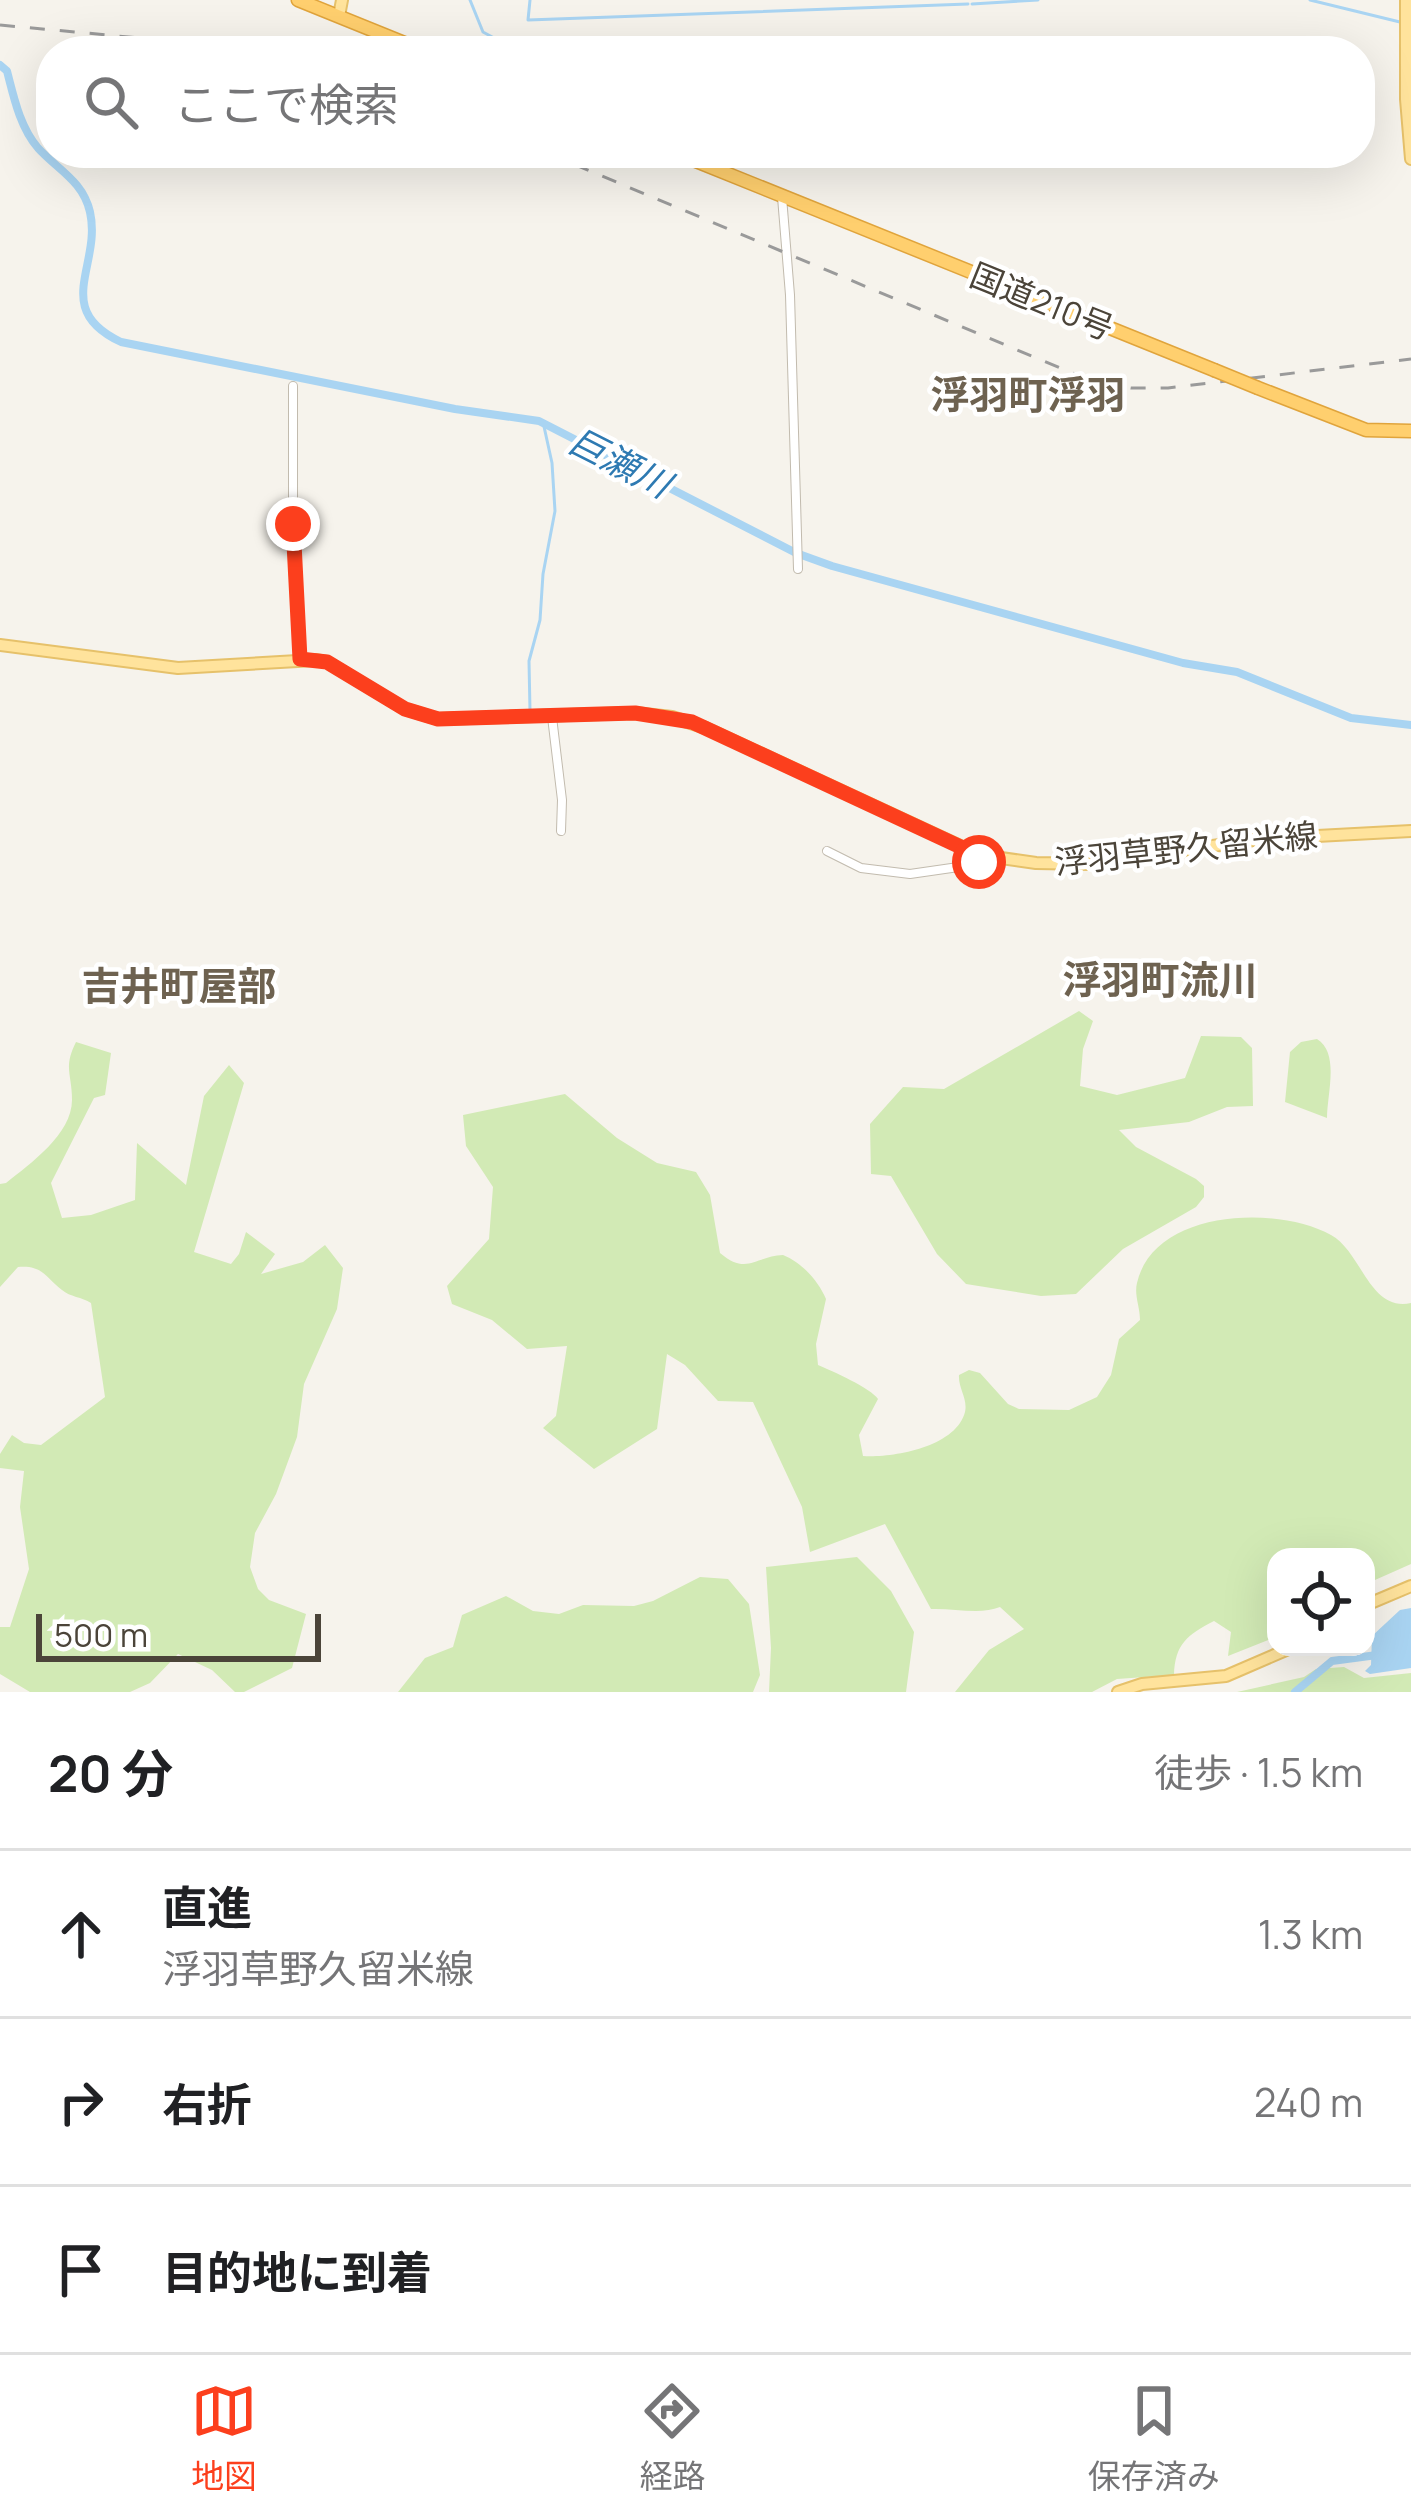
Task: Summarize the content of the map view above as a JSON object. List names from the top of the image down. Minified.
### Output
{"streets":{"highway":["国道210号"],"main road":["浮羽草野久留米線"]},"districts":["浮羽町浮羽","浮羽町流川","吉井町屋部"],"water":["巨瀬川"],"scale_bar":"500 m","page":{"search":"ここで検索","scale":"500 m","heading":["20 分","徒歩 · 1.5 km"],"list":[["直進","浮羽草野久留米線","1.3 km"],["右折","240 m"],"目的地に到着"],"nav":["地図","経路","保存済み"]}}
